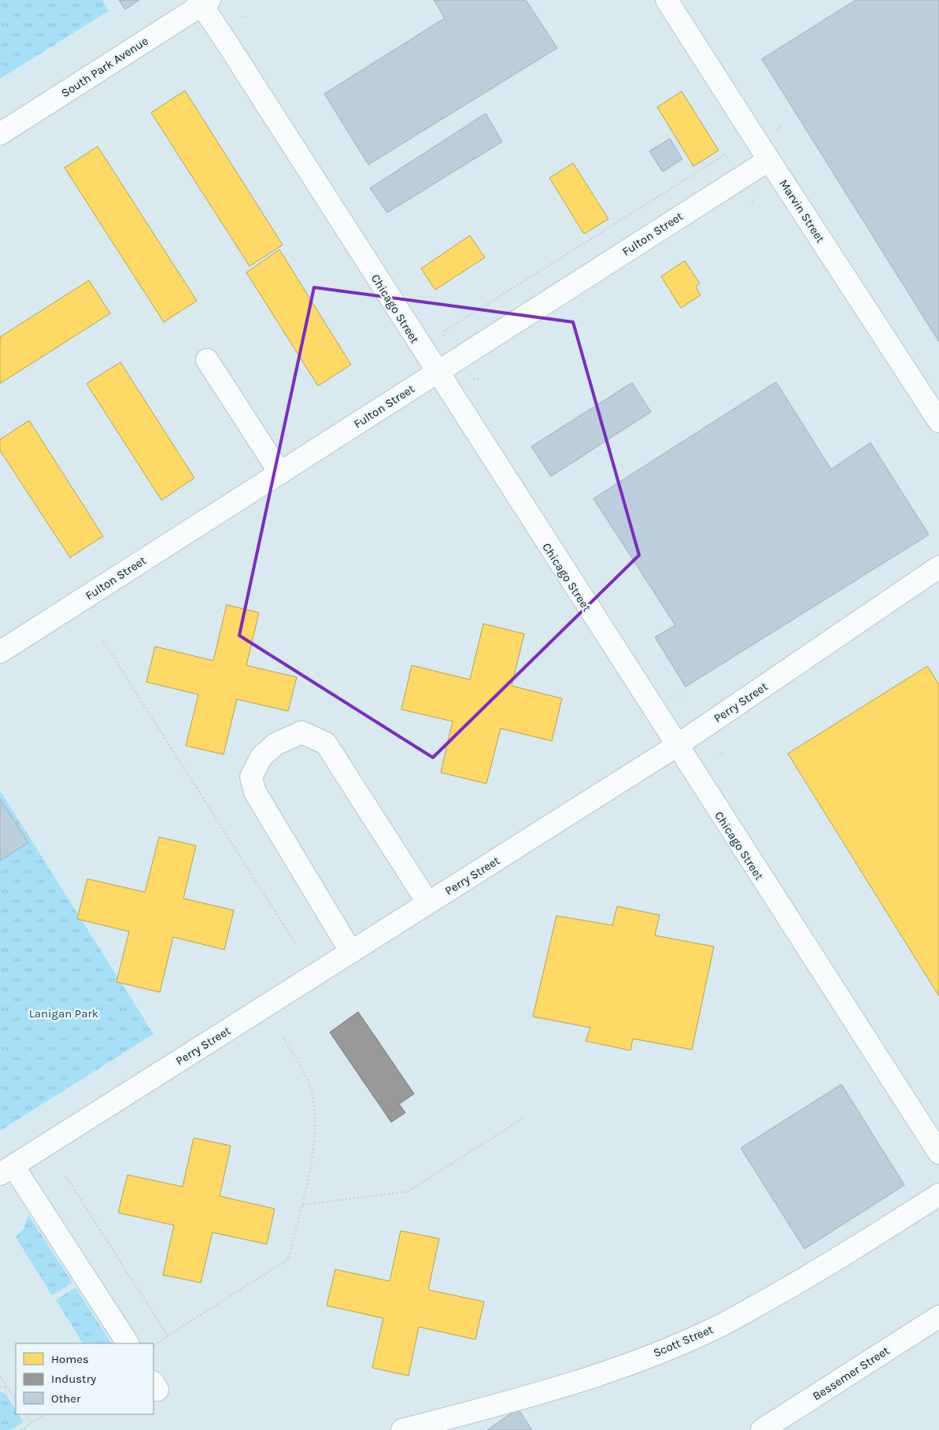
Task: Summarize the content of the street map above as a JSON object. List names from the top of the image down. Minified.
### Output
{"streets":{"street":["South Park Avenue","Marvin Street","Fulton Street","Chicago Street","Perry Street","Scott Street","Bessemer Street"]},"crossings":[["South Park Avenue","Chicago Street"],["Marvin Street","Fulton Street"],["Fulton Street","Chicago Street"],["Chicago Street","Perry Street"]],"parks":["Lanigan Park"],"legend":["Homes","Industry","Other"]}
